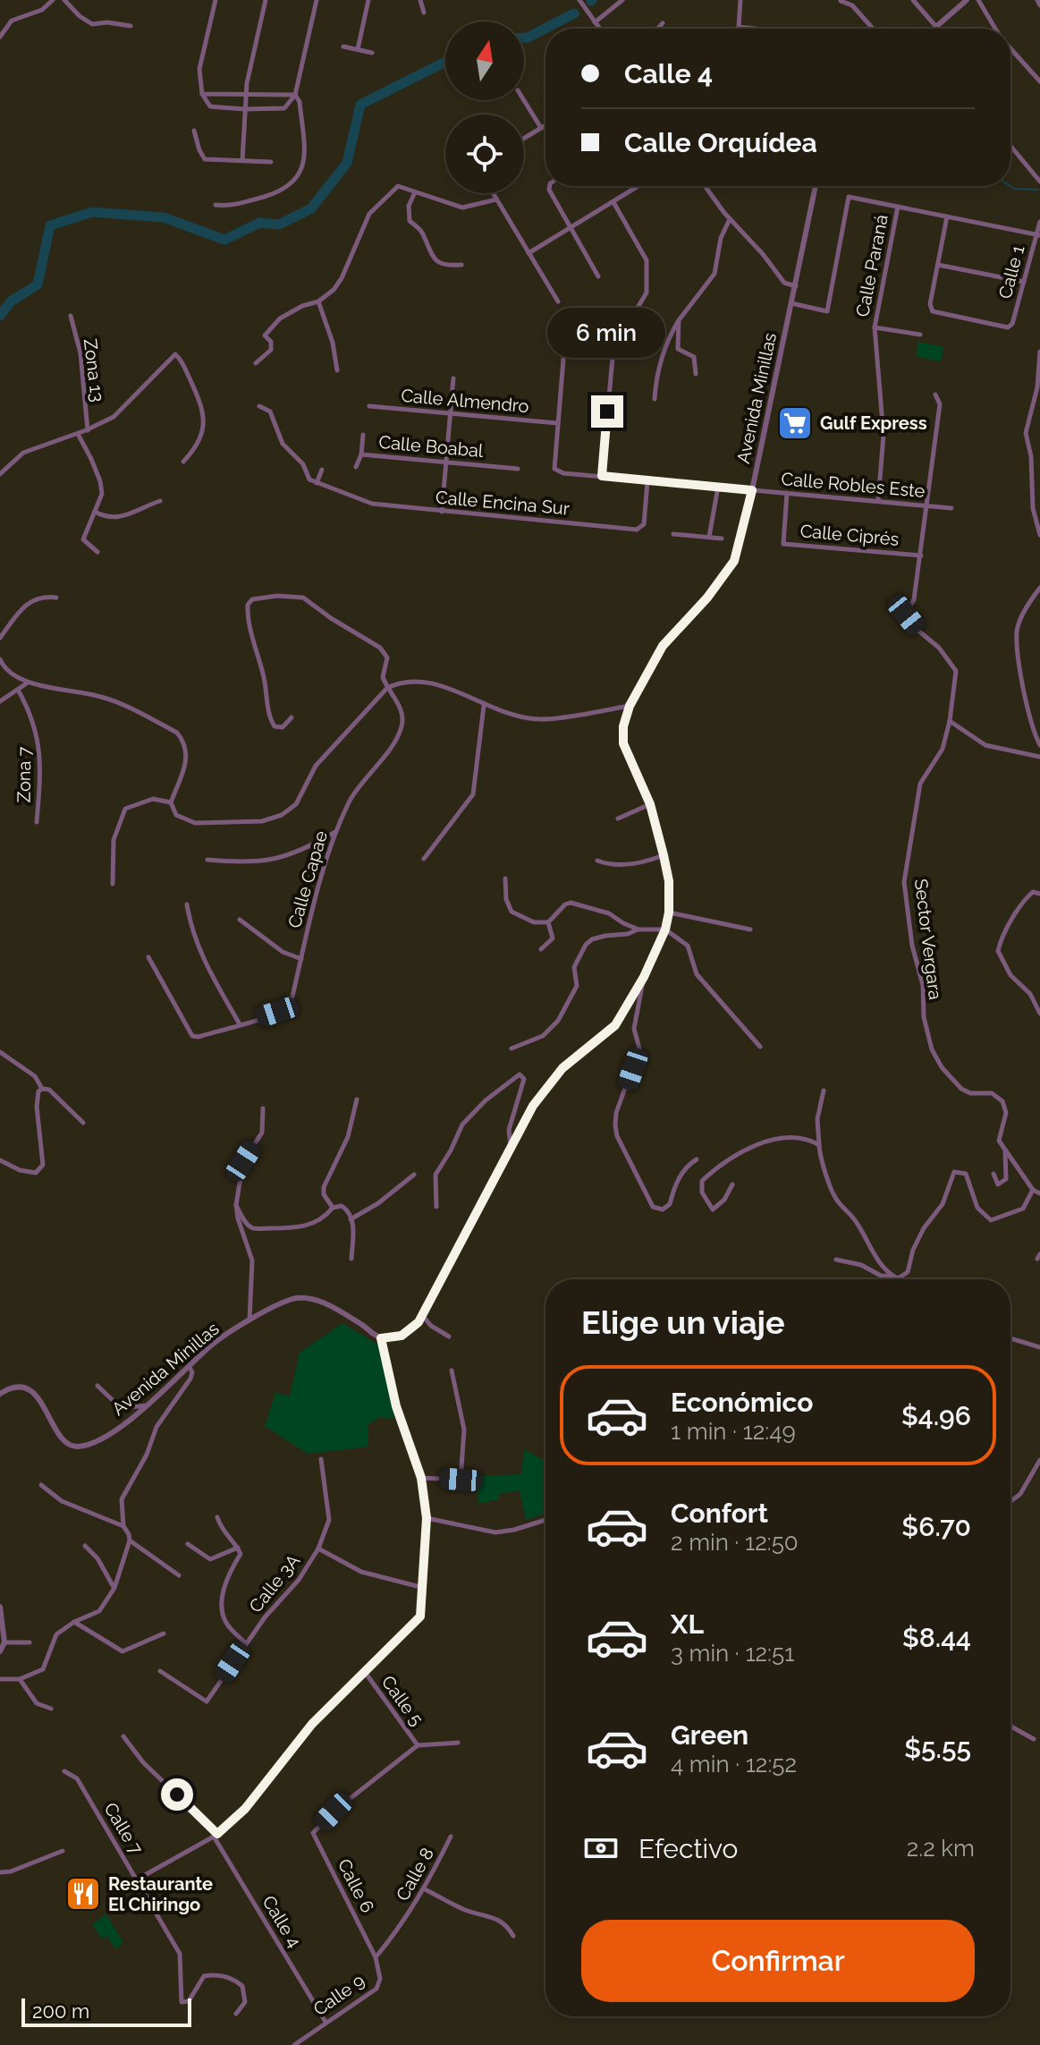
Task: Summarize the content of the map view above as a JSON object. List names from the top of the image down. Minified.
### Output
{"streets":{"street":["Calle Paraná","Calle 1","Zona 13","Avenida Minillas","Calle Almendro","Calle Boabal","Calle Robles Este","Calle Encina Sur","Calle Ciprés","Zona 7","Calle Capae","Sector Vergara","Calle 3A","Calle 5","Calle 7","Calle 8","Calle 6","Calle 4","Calle 9"]},"crossings":[["Calle Paraná","Calle Robles Este"],["Avenida Minillas","Calle Robles Este"],["Calle Almendro","Calle Robles Este"],["Calle Robles Este","Calle Encina Sur"],["Calle Robles Este","Calle Ciprés"],["Calle Ciprés","Sector Vergara"],["Calle 5","Calle 6"],["Calle 8","Calle 6"],["Calle 8","Calle 9"],["Calle 6","Calle 9"],["Calle 4","Calle 9"]],"places":{"supermarket":["Gulf Express"],"restaurant":["Restaurante El Chiringo"]},"scale_bar":"200 m","north":"top","page":{"banner":["Calle 4","Calle Orquídea"],"bubble":"6 min","heading":"Elige un viaje","list":[{"name":"Económico","note":"1 min · 12:49","value":"$4.96"},{"name":"Confort","note":"2 min · 12:50","value":"$6.70"},{"name":"XL","note":"3 min · 12:51","value":"$8.44"},{"name":"Green","note":"4 min · 12:52","value":"$5.55"}],"pay":["Efectivo","2.2 km"],"buttons":"Confirmar","scale":"200 m"}}
